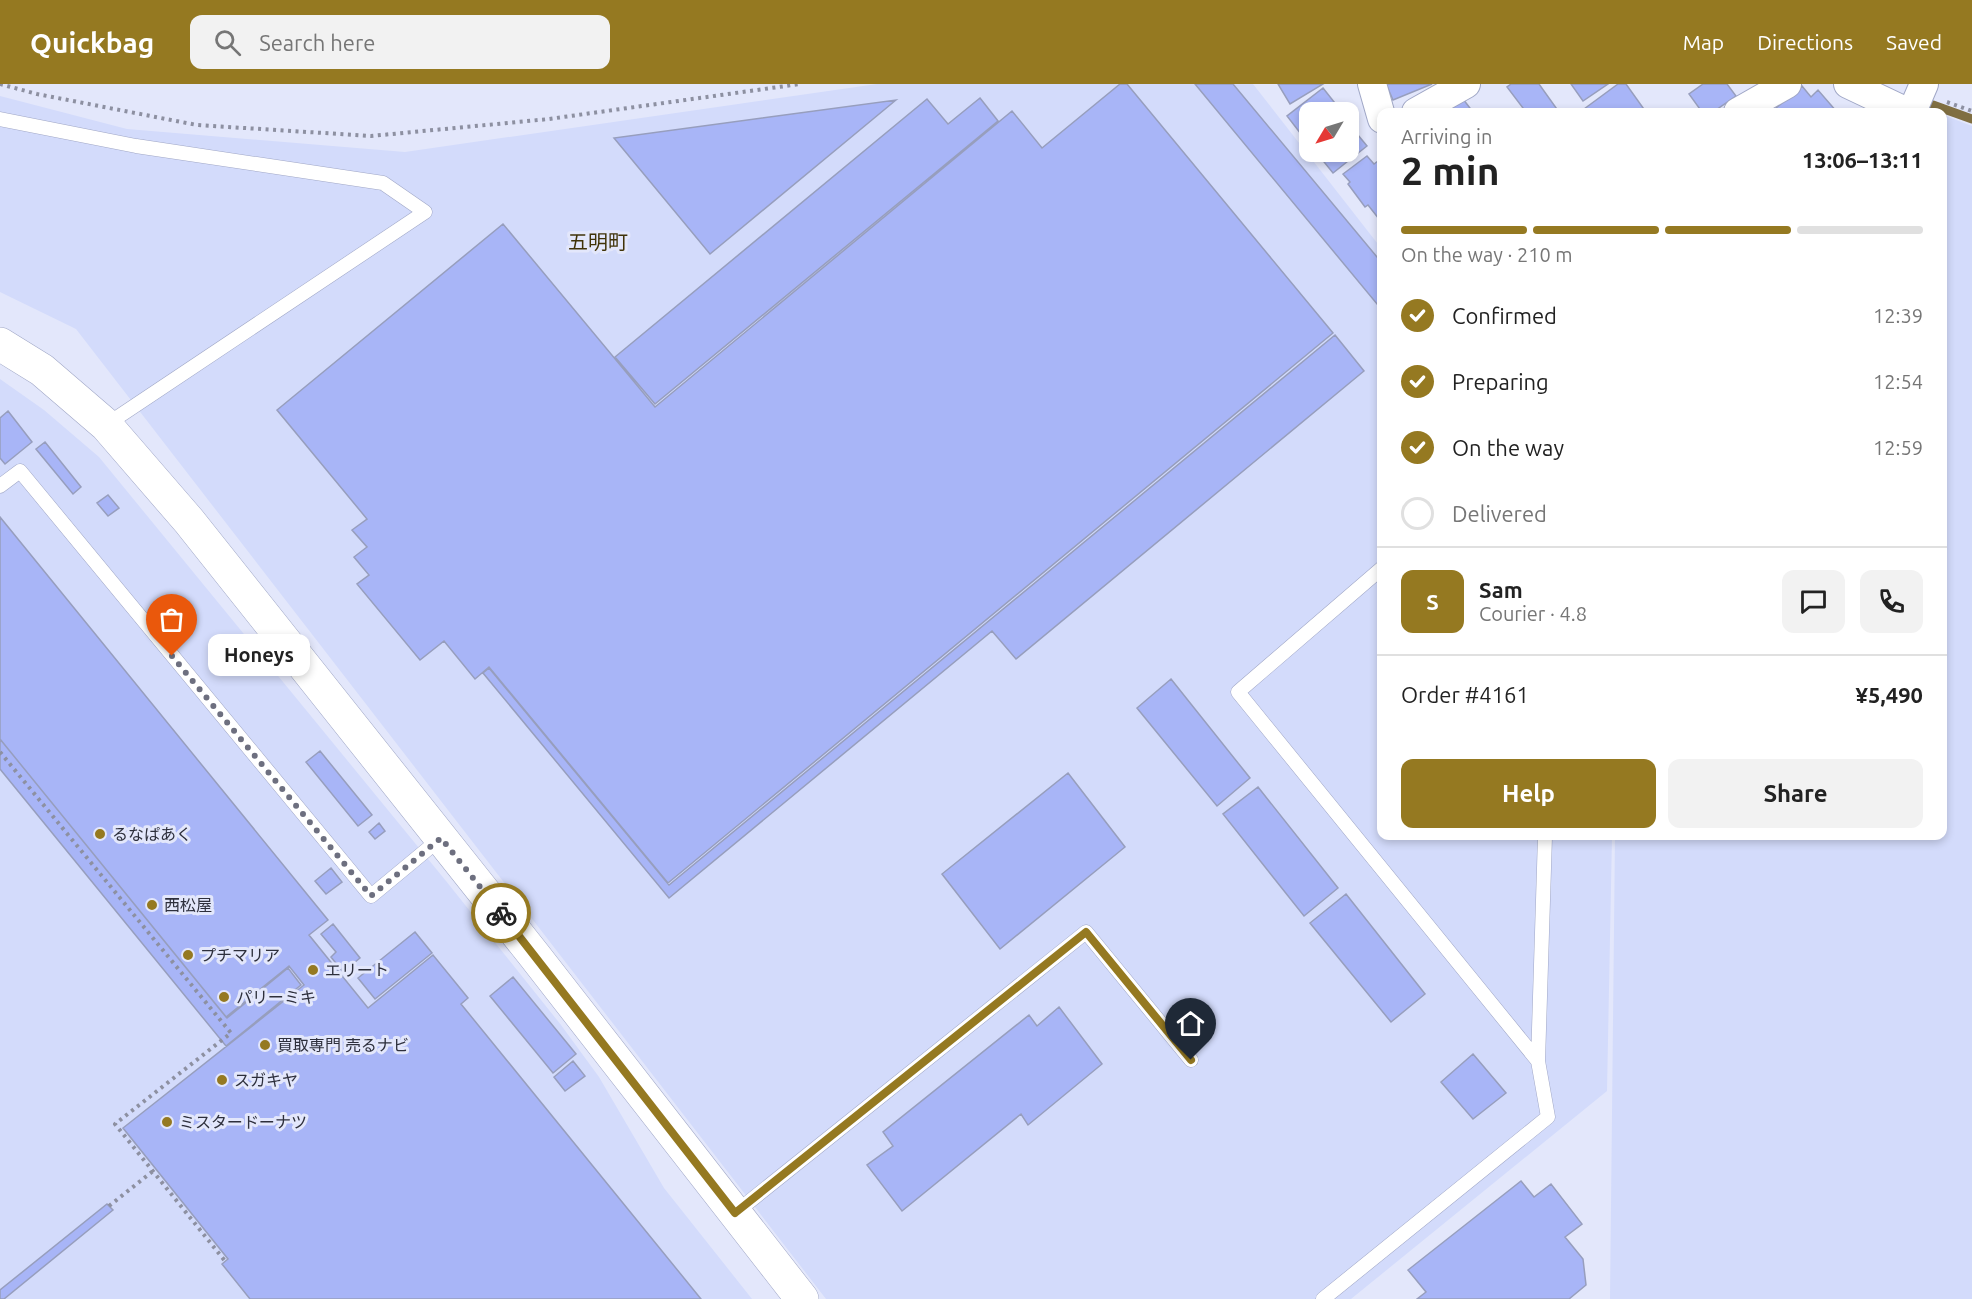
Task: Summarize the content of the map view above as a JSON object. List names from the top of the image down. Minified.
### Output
{"districts":["五明町"],"places":["Honeys","るなぱあく","西松屋","プチマリア","エリート","パリーミキ","買取専門 売るナビ","スガキヤ","ミスタードーナツ"],"north":"bottom left","page":{"header":"Quickbag","search":"Search here","nav":["Map","Directions","Saved"],"heading":["2 min","Arriving in","13:06–13:11"],"panel":["Sam","Courier · 4.8","Order #4161","¥5,490"],"bar":"On the way · 210 m","list":[["Confirmed","12:39"],["Preparing","12:54"],["On the way","12:59"],"Delivered"],"round":"S","bubble":"Honeys","buttons":["Help","Share"]}}
